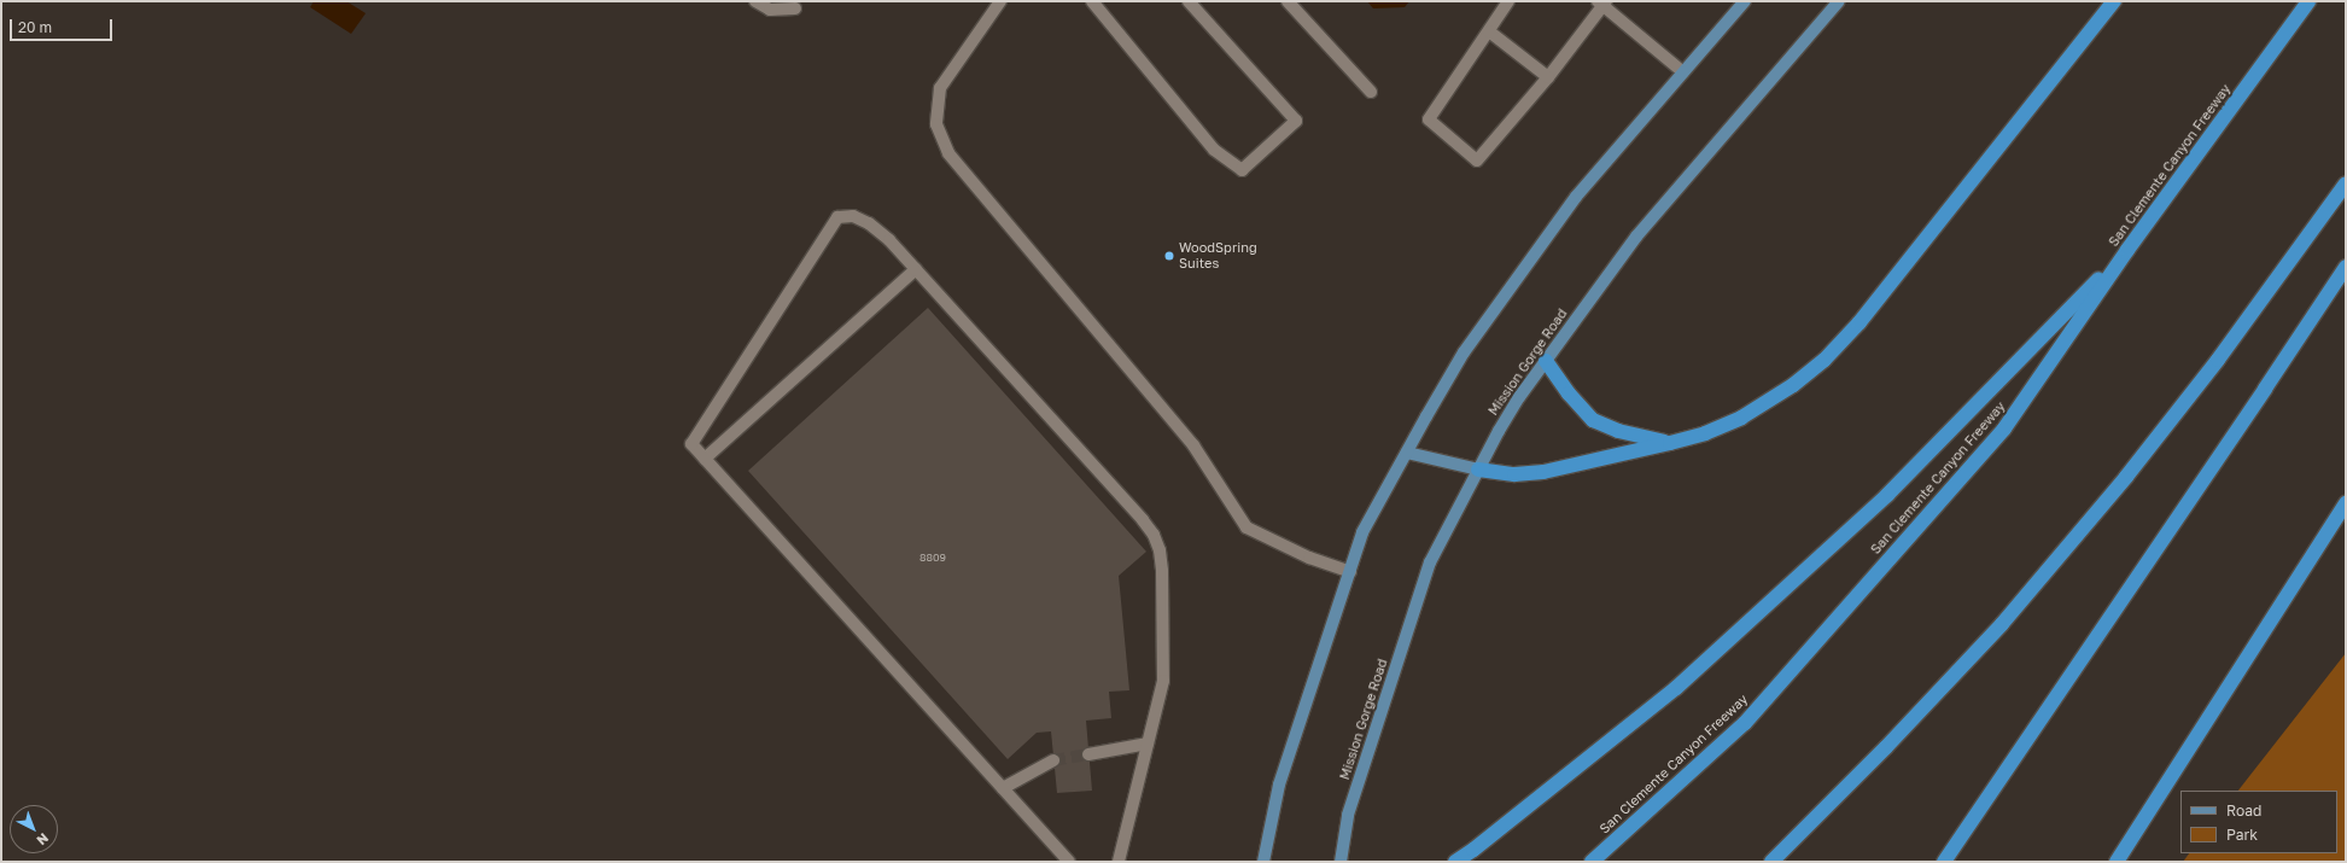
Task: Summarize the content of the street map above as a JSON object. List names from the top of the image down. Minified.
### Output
{"streets":{"highway":["San Clemente Canyon Freeway"],"main road":["Mission Gorge Road"]},"places":["WoodSpring Suites"],"house_numbers":["8809"],"legend":["Road","Park"],"scale_bar":"20 m","north":"bottom right"}
